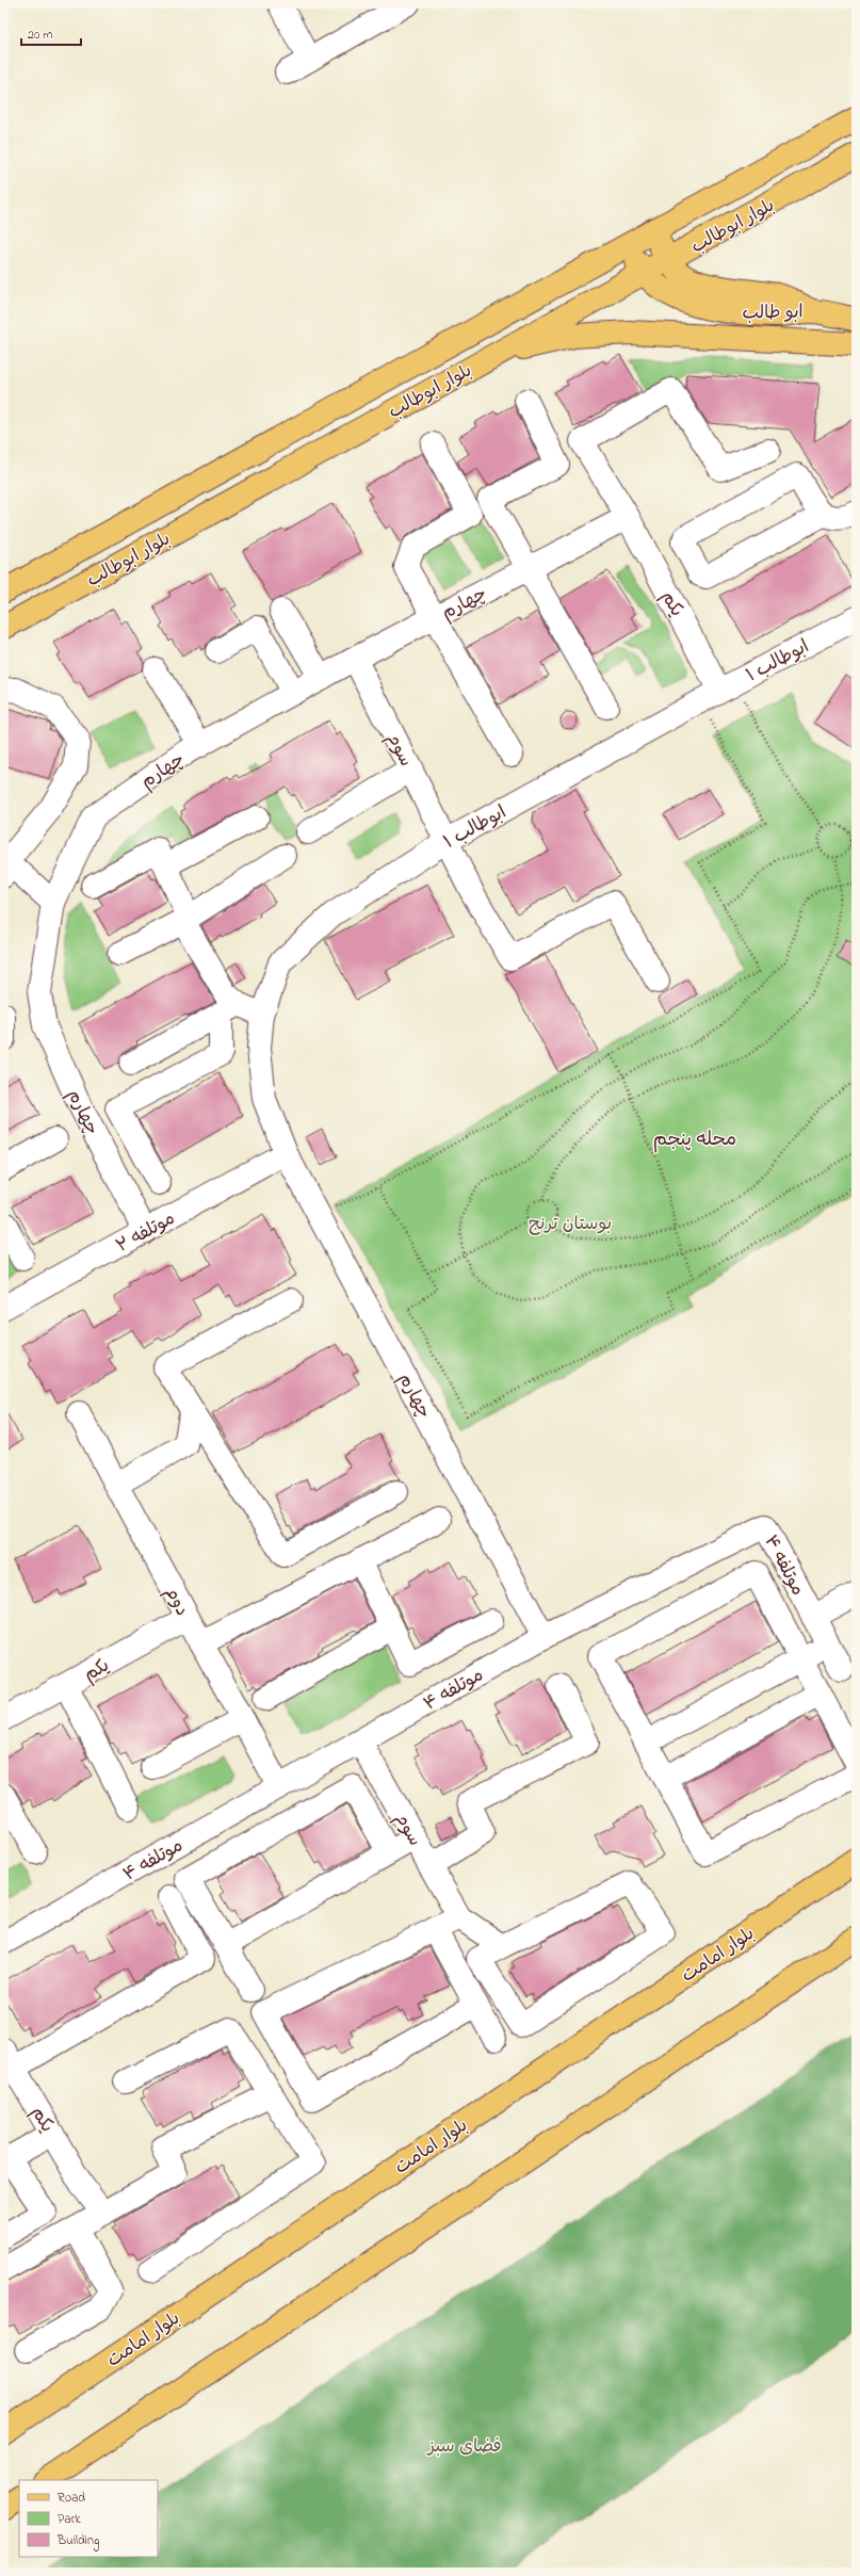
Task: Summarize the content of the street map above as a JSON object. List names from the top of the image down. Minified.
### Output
{"streets":{"main road":["بلوار ابوطالب","ابو طالب","بلوار امامت"],"street":["چهارم","یکم","ابوطالب ۱","سوم","موتلفه ۲","موتلفه ۴","دوم"]},"crossings":[["بلوار ابوطالب","ابو طالب"],["چهارم","یکم"],["چهارم","ابوطالب ۱"],["چهارم","سوم"],["چهارم","موتلفه ۲"],["چهارم","موتلفه ۴"],["یکم","ابوطالب ۱"],["یکم","دوم"],["ابوطالب ۱","سوم"],["ابوطالب ۱","موتلفه ۲"],["سوم","موتلفه ۴"],["موتلفه ۴","دوم"]],"districts":["محله پنجم"],"parks":["بوستان ترنج","فضای سبز"],"legend":["Road","Park","Building"],"scale_bar":"20 m"}
